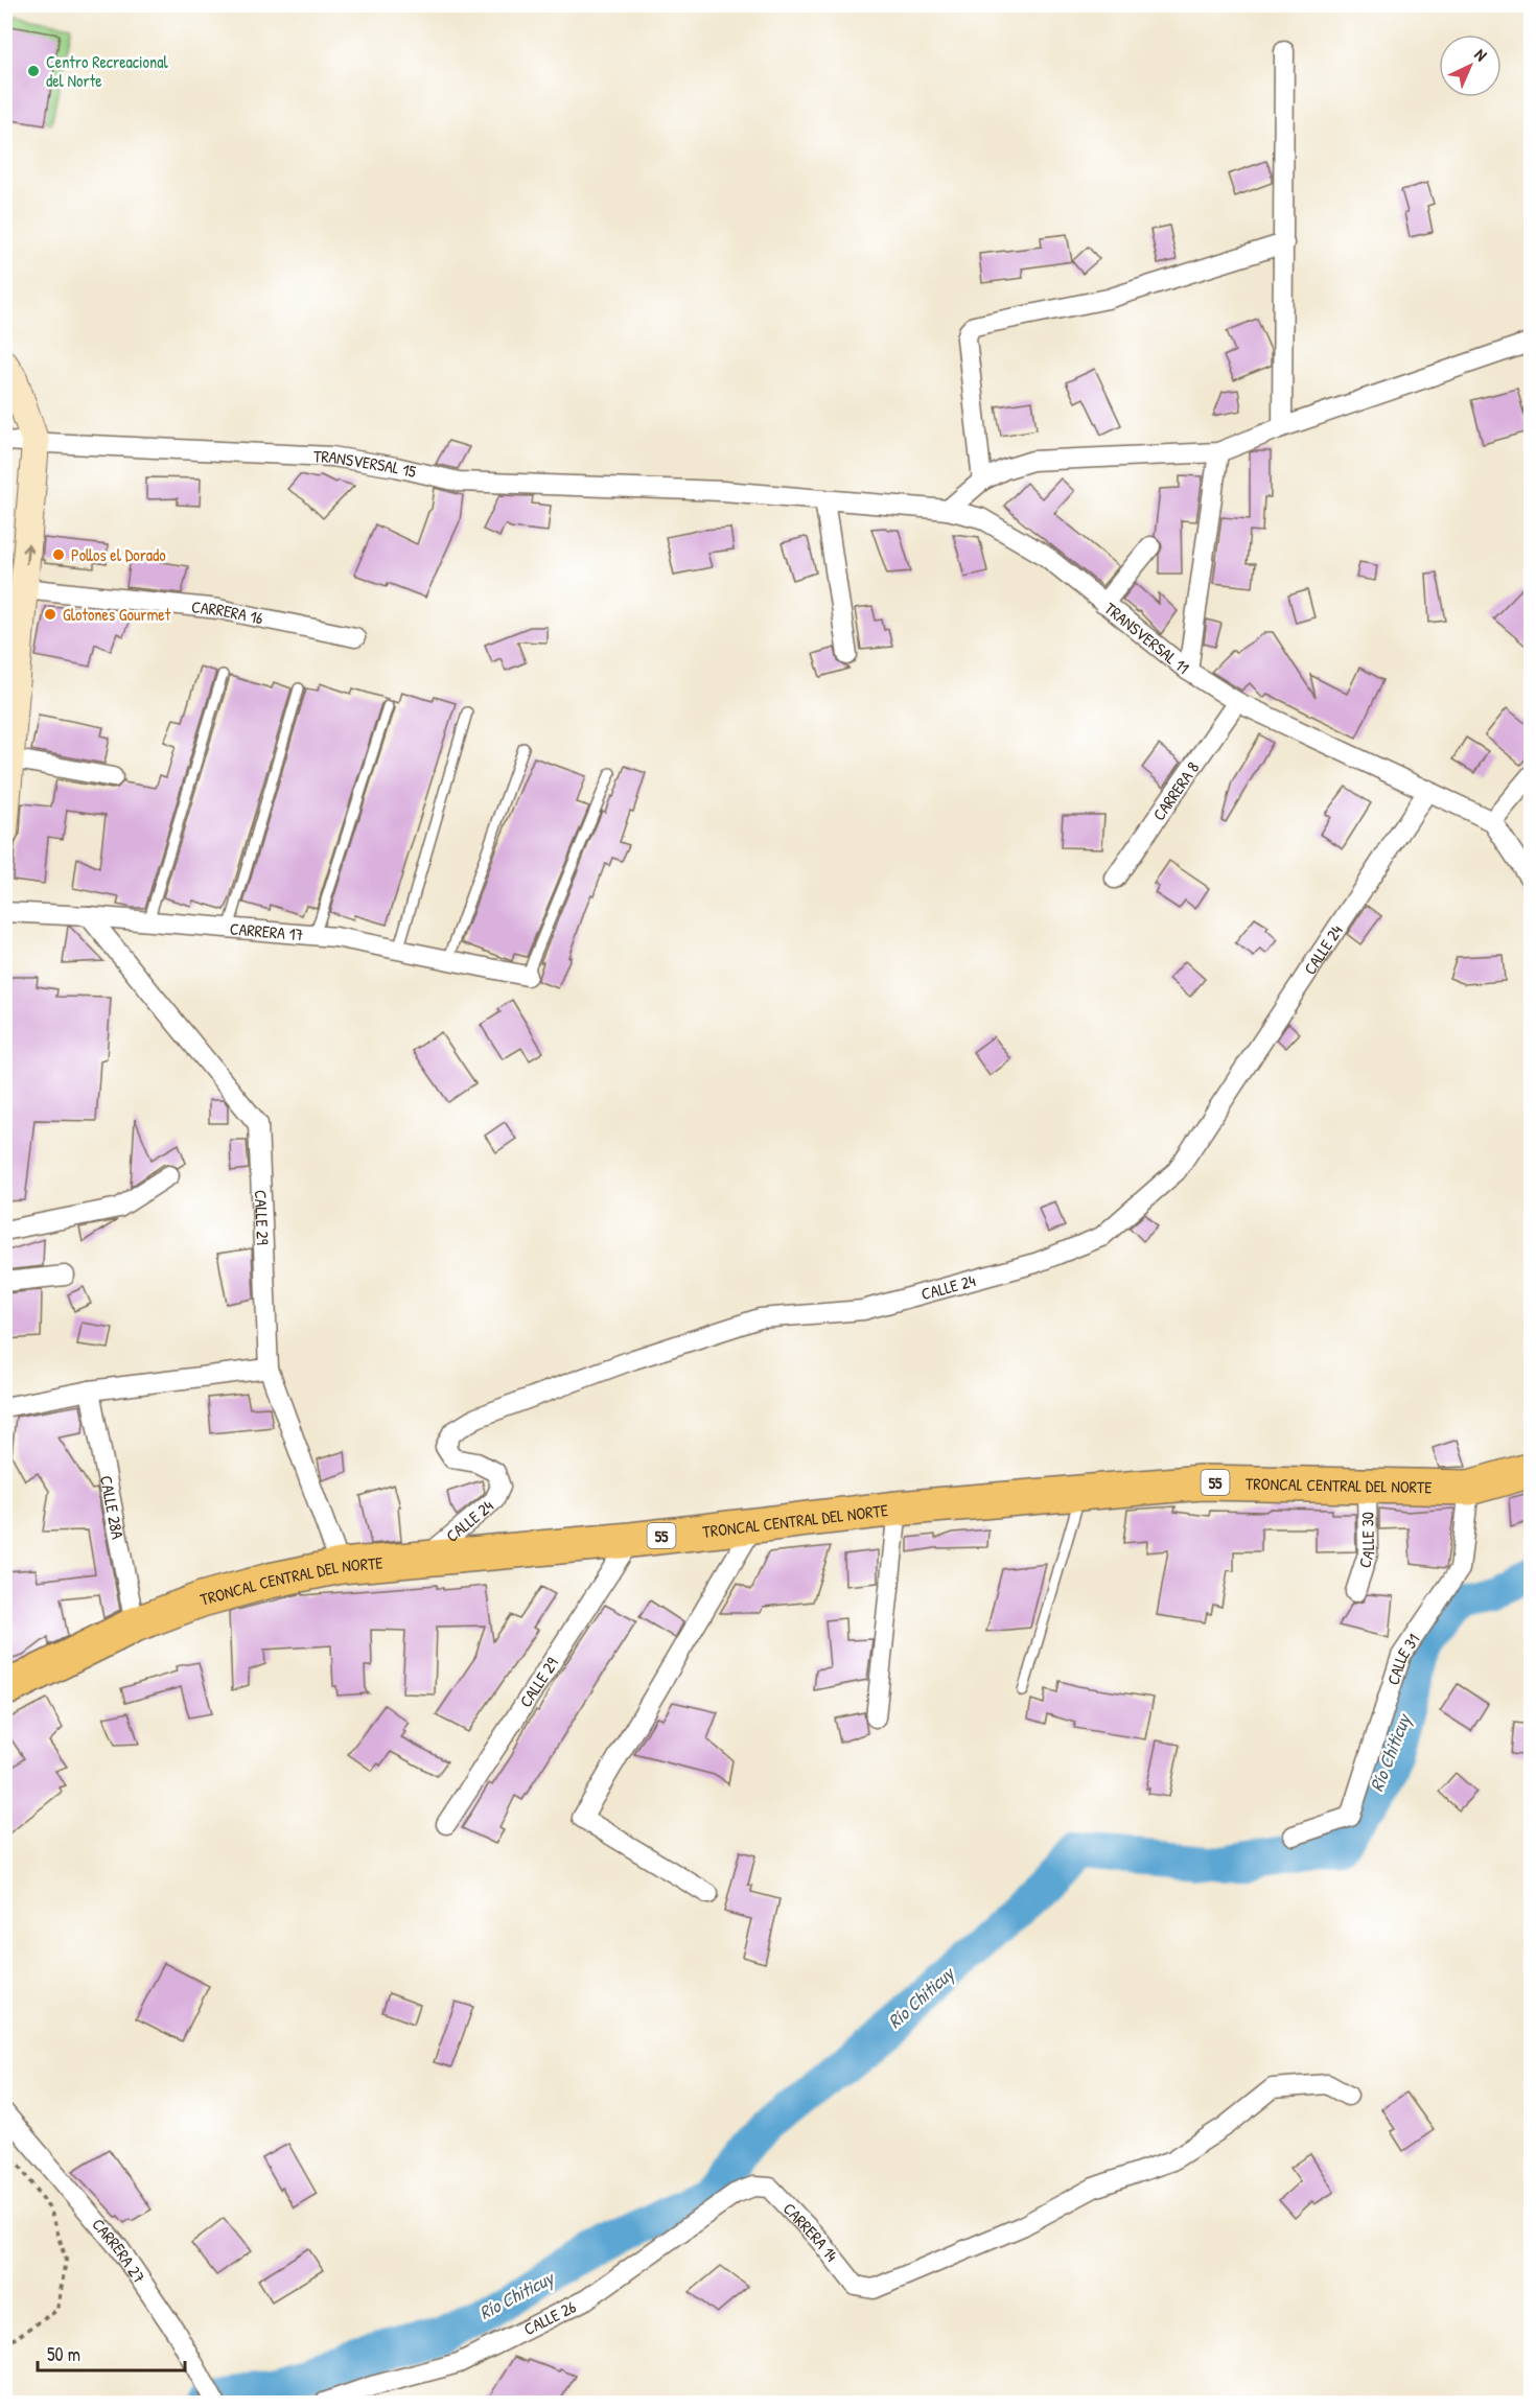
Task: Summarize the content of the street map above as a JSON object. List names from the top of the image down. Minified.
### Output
{"streets":{"highway":["55","TRONCAL CENTRAL DEL NORTE"],"street":["TRANSVERSAL 15","CARRERA 16","TRANSVERSAL 11","CARRERA 8","CARRERA 17","CALLE 24","CALLE 29","CALLE 28A","CALLE 30","CALLE 31","CARRERA 14","CARRERA 27","CALLE 26"]},"crossings":[["TRANSVERSAL 15","TRANSVERSAL 11"],["TRANSVERSAL 11","CARRERA 8"],["TRANSVERSAL 11","CALLE 24"],["CARRERA 17","CALLE 29"],["CALLE 24","TRONCAL CENTRAL DEL NORTE"],["CALLE 29","TRONCAL CENTRAL DEL NORTE"],["TRONCAL CENTRAL DEL NORTE","CALLE 28A"],["TRONCAL CENTRAL DEL NORTE","CALLE 30"],["TRONCAL CENTRAL DEL NORTE","CALLE 31"],["CARRERA 14","CALLE 26"]],"water":["Río Chiticuy"],"places":["Centro Recreacional del Norte","Pollos el Dorado","Glotones Gourmet"],"scale_bar":"50 m","north":"top right"}
